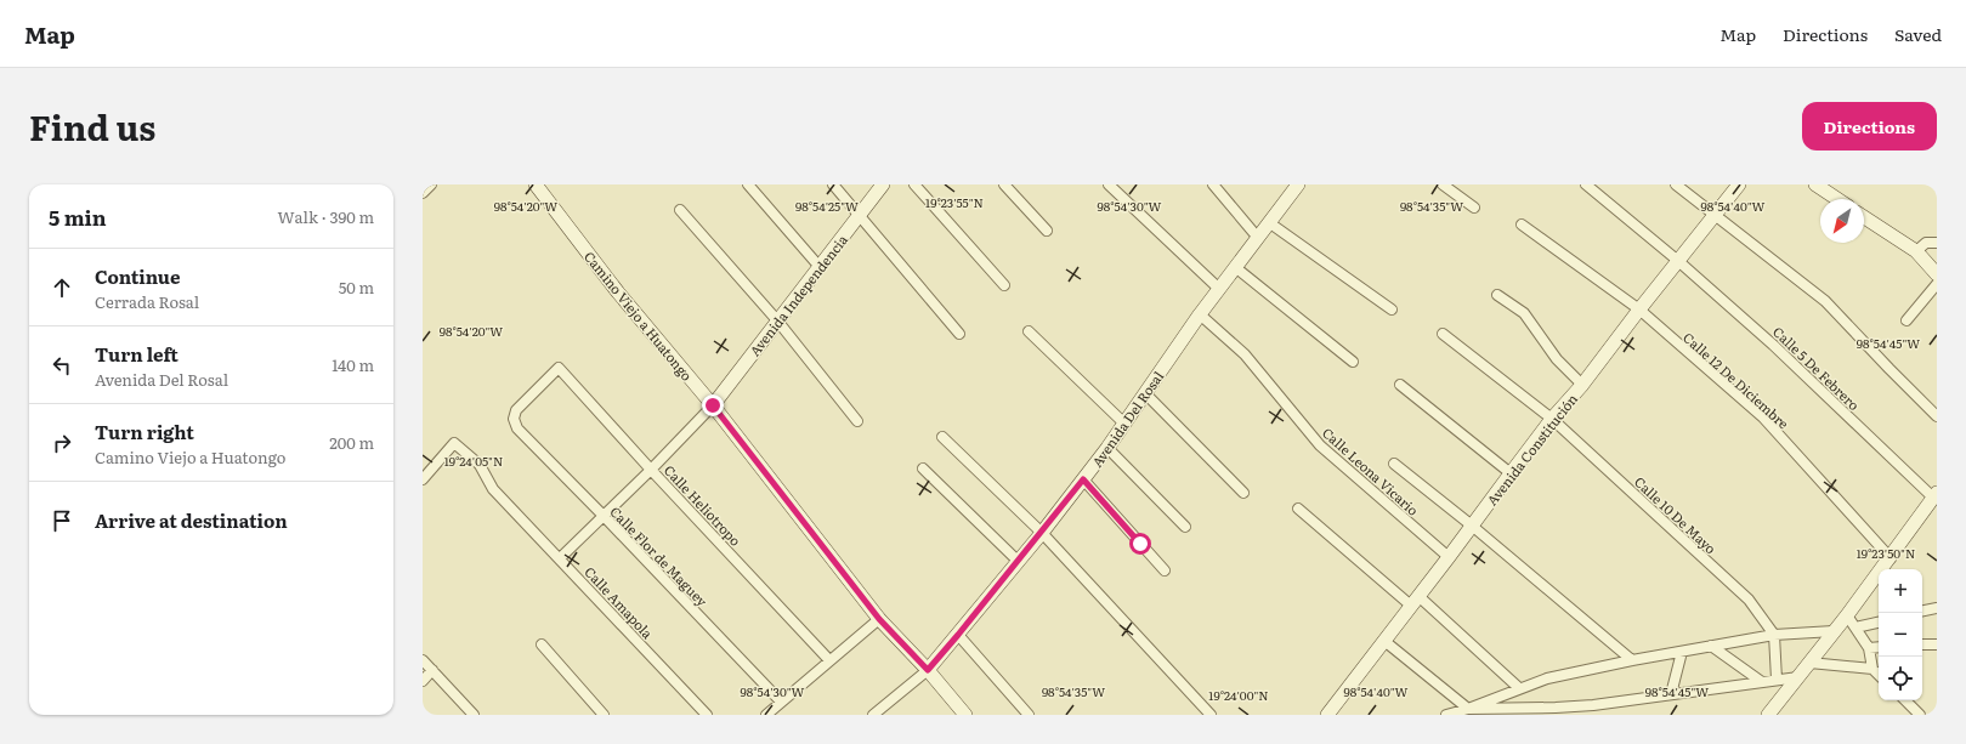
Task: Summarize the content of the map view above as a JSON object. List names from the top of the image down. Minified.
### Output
{"streets":{"main road":["Avenida Independencia","Camino Viejo a Huatongo","Avenida Del Rosal","Avenida Constitución"],"street":["Calle 5 De Febrero","Calle 12 De Diciembre","Calle Leona Vicario","Calle Heliotropo","Calle 10 De Mayo","Calle Flor de Maguey","Calle Amapola"]},"crossings":[["Avenida Independencia","Camino Viejo a Huatongo"],["Camino Viejo a Huatongo","Avenida Del Rosal"],["Calle 5 De Febrero","Avenida Constitución"],["Calle 12 De Diciembre","Avenida Constitución"],["Avenida Del Rosal","Calle Leona Vicario"],["Avenida Constitución","Calle Leona Vicario"],["Avenida Constitución","Calle 10 De Mayo"],["Calle Heliotropo","Calle Flor de Maguey"]],"north":"bottom left","page":{"header":"Map","nav":["Map","Directions","Saved"],"title":"Find us","buttons":"Directions","heading":["5 min","Walk · 390 m"],"list":[["Continue","Cerrada Rosal","50 m"],["Turn left","Avenida Del Rosal","140 m"],["Turn right","Camino Viejo a Huatongo","200 m"],"Arrive at destination"],"map_buttons":["+","−"]},"coordinates":["19°23'55\"N","98°54'20\"W","98°54'25\"W","98°54'30\"W","98°54'35\"W","98°54'40\"W","98°54'45\"W","19°24'05\"N","19°23'50\"N","19°24'00\"N"]}
